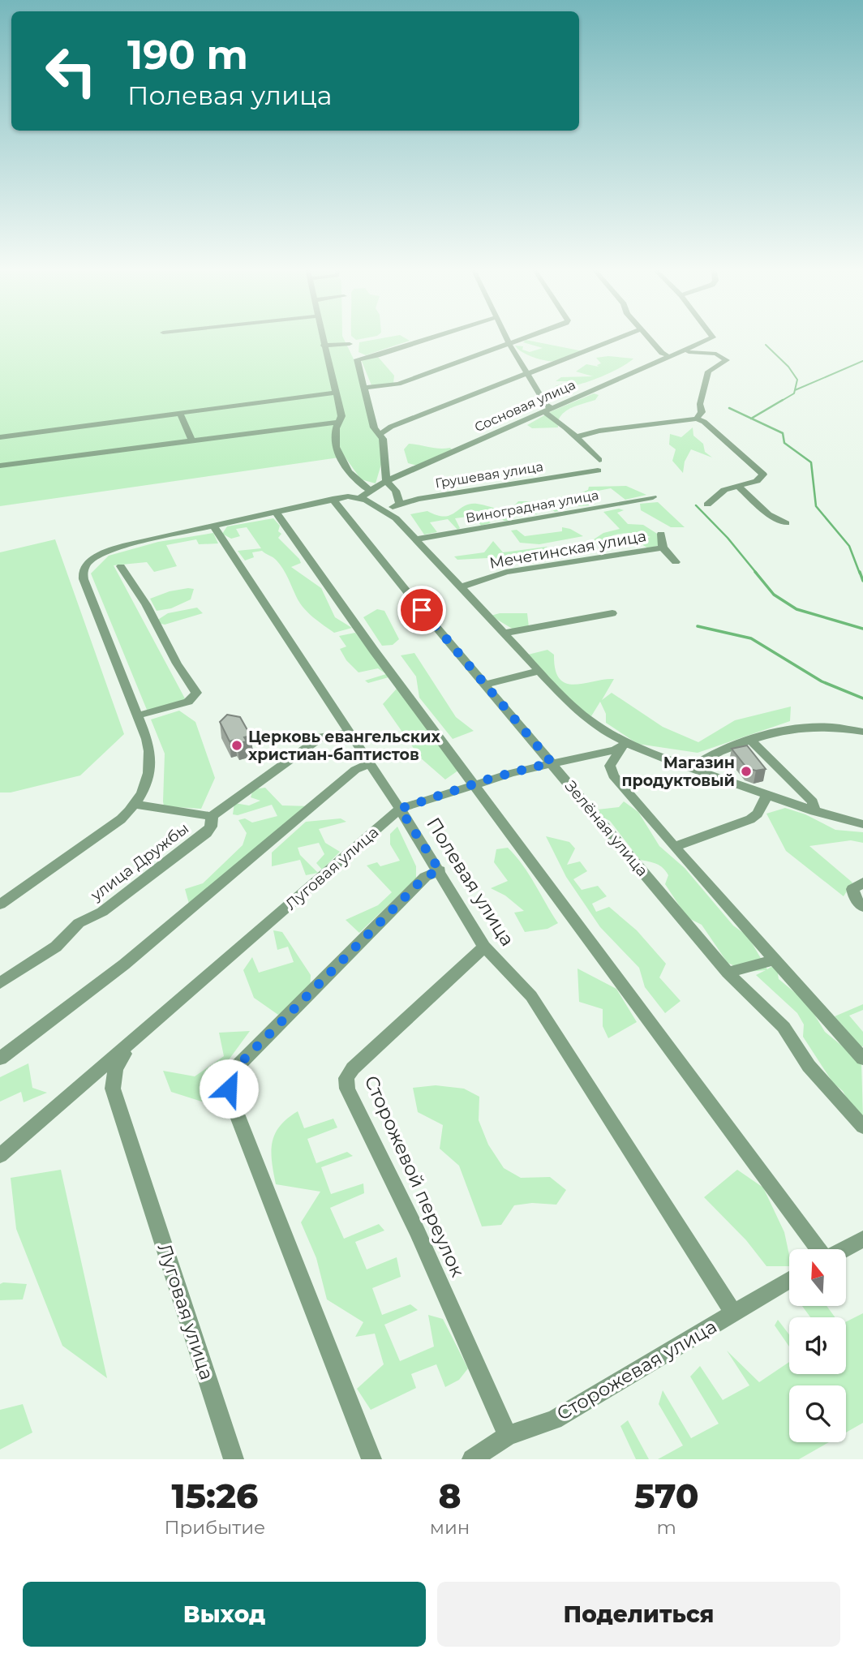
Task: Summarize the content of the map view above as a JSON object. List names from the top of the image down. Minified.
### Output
{"streets":{"street":["Сосновая улица","Грушевая улица","Виноградная улица","Мечетинская улица","Зелёная улица","улица Дружбы","Луговая улица","Полевая улица","Сторожевой переулок","Сторожевая улица"]},"crossings":[["Зелёная улица","Луговая улица"],["улица Дружбы","Полевая улица"],["Луговая улица","Полевая улица"],["Полевая улица","Сторожевой переулок"],["Полевая улица","Сторожевая улица"],["Сторожевой переулок","Сторожевая улица"]],"places":["Церковь евангельских христиан-баптистов","Магазин продуктовый"],"north":"top","page":{"turn":["190 m","Полевая улица"],"eta":["15:26","Прибытие","8","мин","570","m"],"buttons":["Выход","Поделиться"]}}
